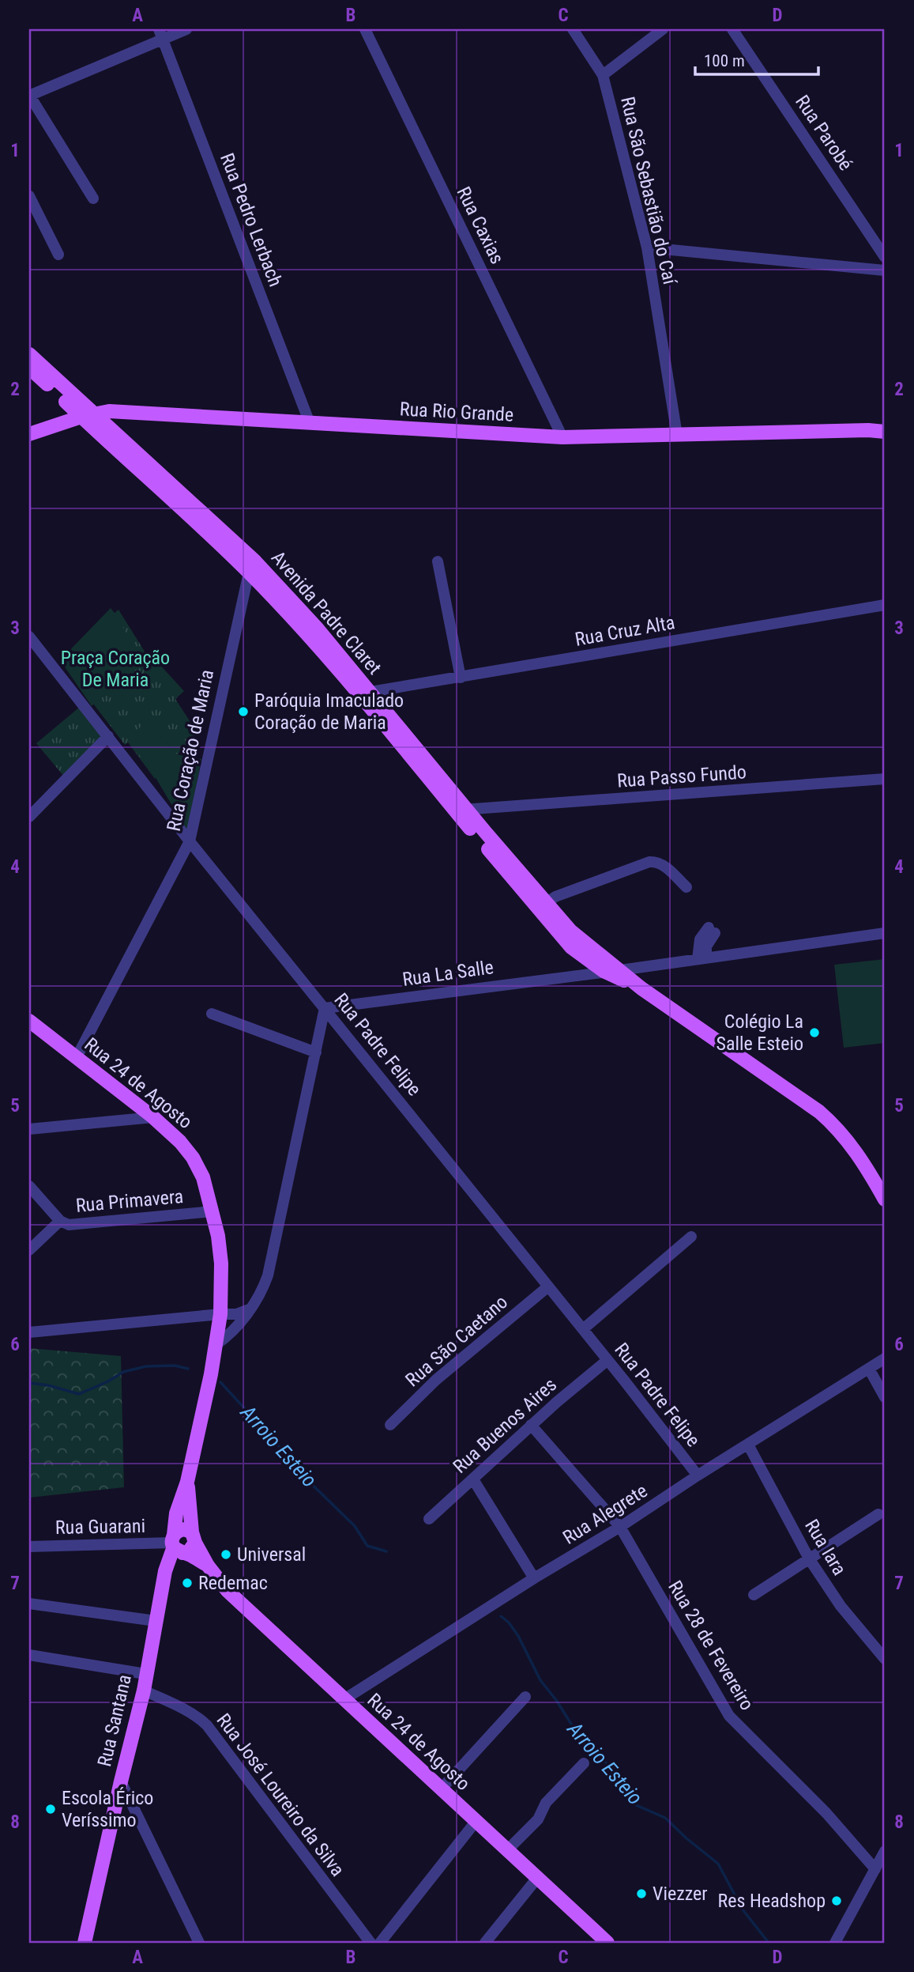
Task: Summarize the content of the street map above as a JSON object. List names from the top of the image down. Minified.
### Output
{"streets":{"main road":["Rua Rio Grande","Avenida Padre Claret","Rua 24 de Agosto","Rua Santana"],"street":["Rua Parobé","Rua São Sebastião do Caí","Rua Pedro Lerbach","Rua Caxias","Rua Cruz Alta","Rua Coração de Maria","Rua Passo Fundo","Rua La Salle","Rua Padre Felipe","Rua Primavera","Rua São Caetano","Rua Buenos Aires","Rua Alegrete","Rua Guarani","Rua Iara","Rua 28 de Fevereiro","Rua José Loureiro da Silva"]},"crossings":[["Rua São Sebastião do Caí","Rua Rio Grande"],["Rua Pedro Lerbach","Rua Rio Grande"],["Rua Caxias","Rua Rio Grande"],["Rua Rio Grande","Avenida Padre Claret"],["Avenida Padre Claret","Rua Cruz Alta"],["Avenida Padre Claret","Rua Coração de Maria"],["Avenida Padre Claret","Rua Passo Fundo"],["Avenida Padre Claret","Rua La Salle"],["Rua Coração de Maria","Rua Padre Felipe"],["Rua Coração de Maria","Rua 24 de Agosto"],["Rua La Salle","Rua Padre Felipe"],["Rua Padre Felipe","Rua São Caetano"],["Rua Padre Felipe","Rua Buenos Aires"],["Rua Padre Felipe","Rua Alegrete"],["Rua 24 de Agosto","Rua Primavera"],["Rua 24 de Agosto","Rua Alegrete"],["Rua 24 de Agosto","Rua Guarani"],["Rua 24 de Agosto","Rua Santana"],["Rua Buenos Aires","Rua 28 de Fevereiro"],["Rua Alegrete","Rua Iara"],["Rua Alegrete","Rua 28 de Fevereiro"],["Rua Guarani","Rua Santana"],["Rua Santana","Rua José Loureiro da Silva"]],"water":["Arroio Esteio"],"parks":["Praça Coração De Maria"],"places":["Paróquia Imaculado Coração de Maria","Colégio La Salle Esteio","Universal","Redemac","Escola Érico Veríssimo","Viezzer","Res Headshop"],"scale_bar":"100 m","grid":{"columns":["A","B","C","D"],"rows":["1","2","3","4","5","6","7","8"]}}
